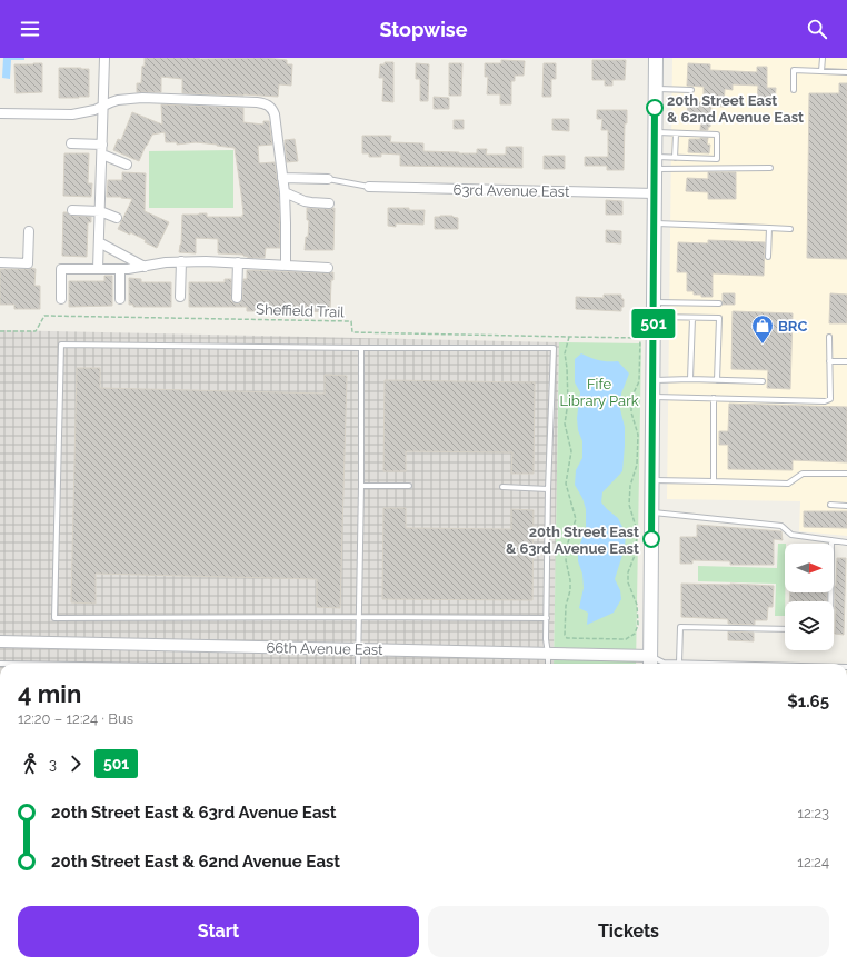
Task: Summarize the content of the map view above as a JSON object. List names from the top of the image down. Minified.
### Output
{"streets":{"street":["63rd Avenue East","66th Avenue East"],"path":["Sheffield Trail"]},"parks":["Fife Library Park"],"places":{"other":["20th Street East & 62nd Avenue East","20th Street East & 63rd Avenue East"],"shop":["BRC"]},"lines":["bus line 501"],"north":"right","page":{"header":"Stopwise","on_map":"501","heading":["4 min","12:20 – 12:24 · Bus","$1.65"],"legs":["3","501"],"list":[{"name":"20th Street East & 63rd Avenue East","value":"12:23"},{"name":"20th Street East & 62nd Avenue East","value":"12:24"}],"buttons":["Start","Tickets"]}}
